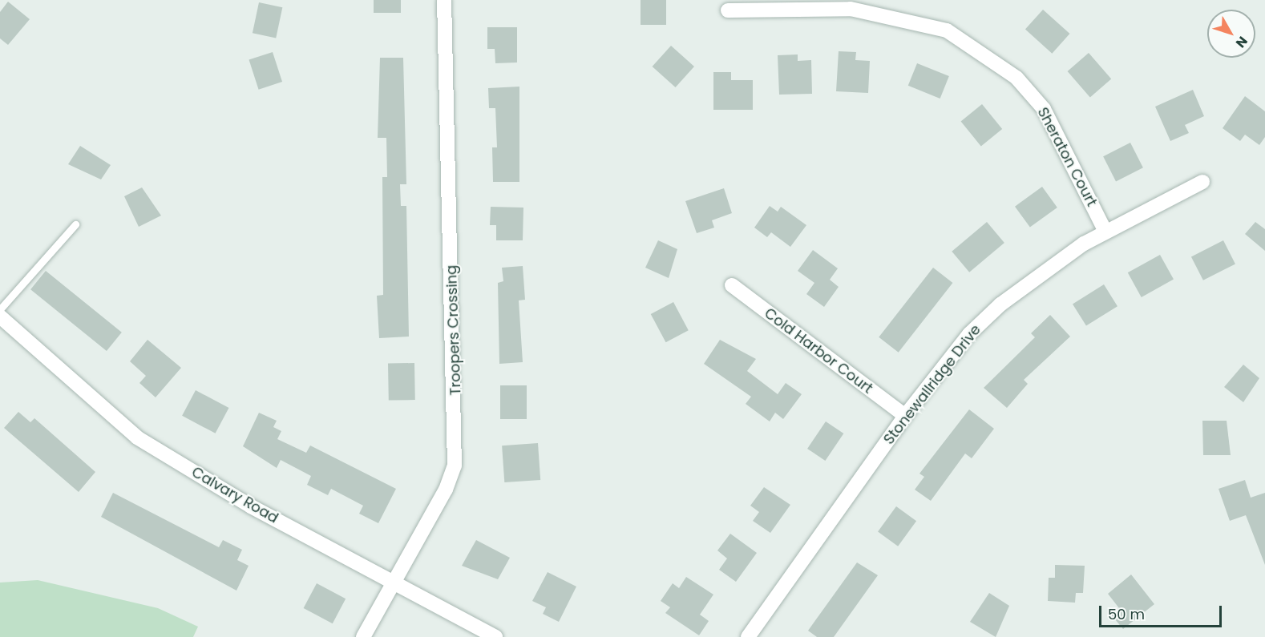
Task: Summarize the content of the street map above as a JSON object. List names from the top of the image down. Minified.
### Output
{"streets":{"street":["Sheraton Court","Troopers Crossing","Cold Harbor Court","Stonewallridge Drive","Calvary Road"]},"crossings":[["Sheraton Court","Stonewallridge Drive"],["Troopers Crossing","Calvary Road"],["Cold Harbor Court","Stonewallridge Drive"]],"scale_bar":"50 m","north":"bottom right"}
